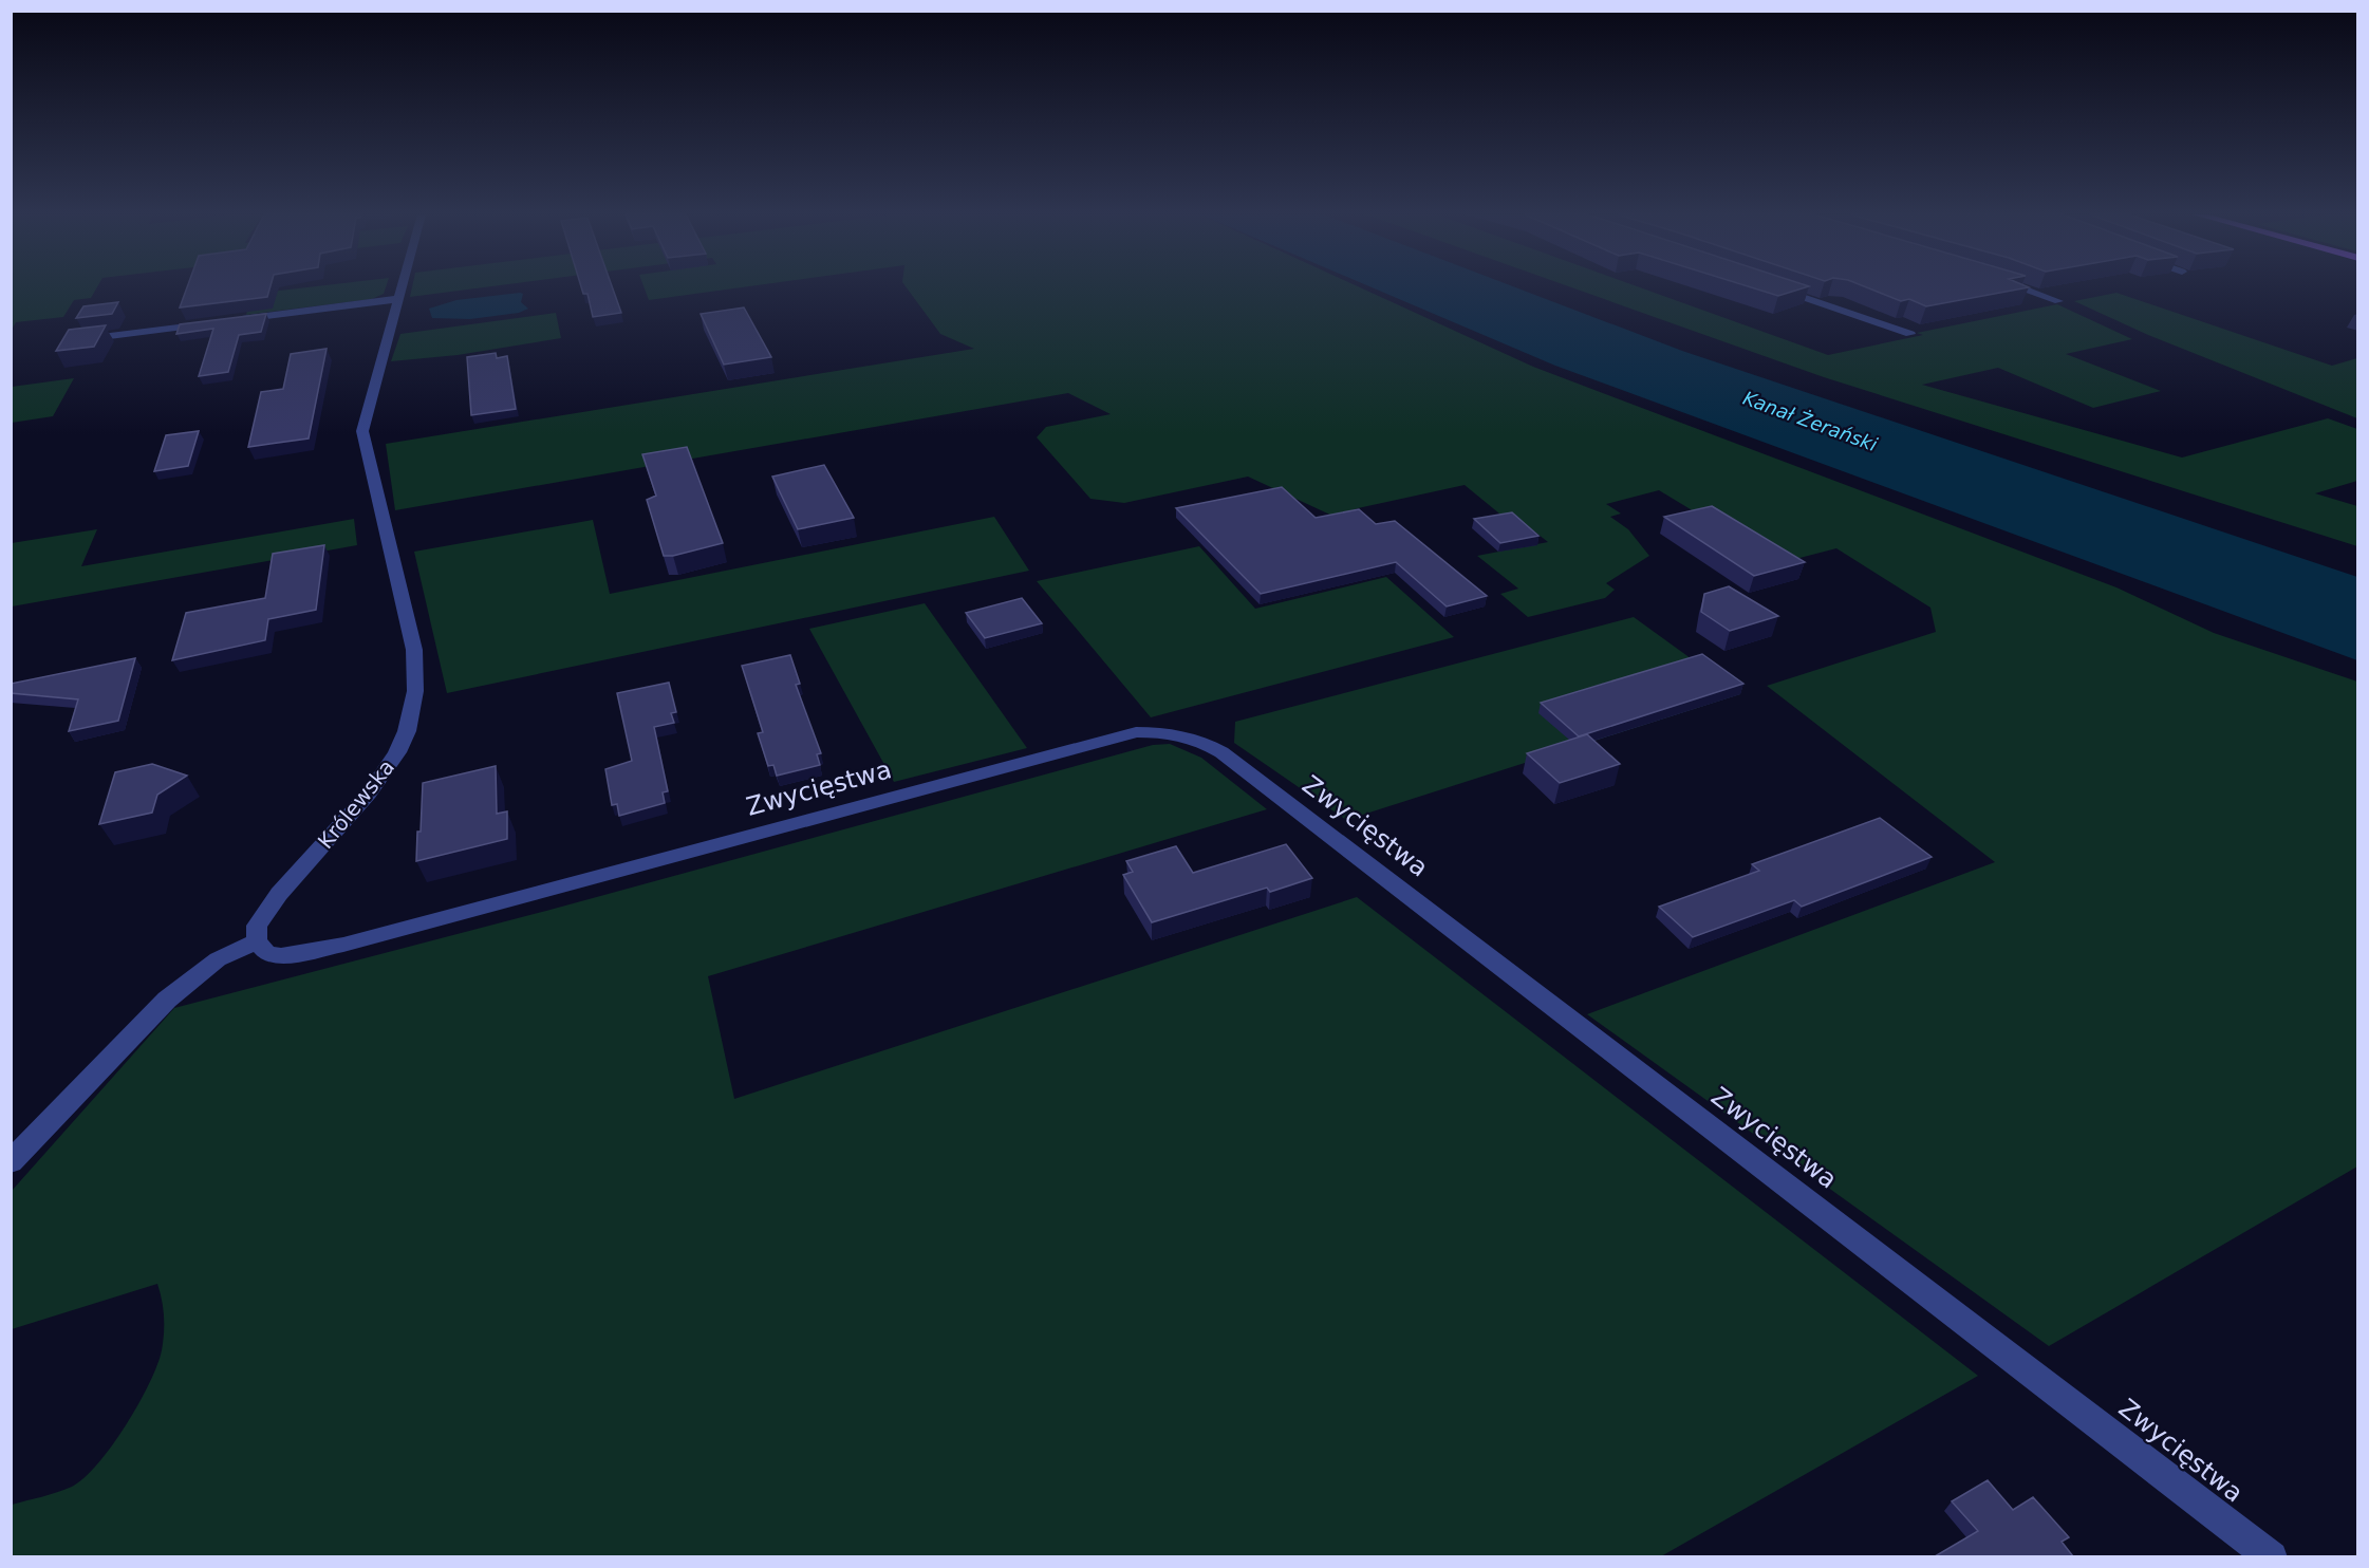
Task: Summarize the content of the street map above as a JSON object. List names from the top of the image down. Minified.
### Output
{"streets":{"street":["Zwycięstwa","Królewska"]},"crossings":[["Zwycięstwa","Królewska"]],"water":["Kanał Żerański"]}
